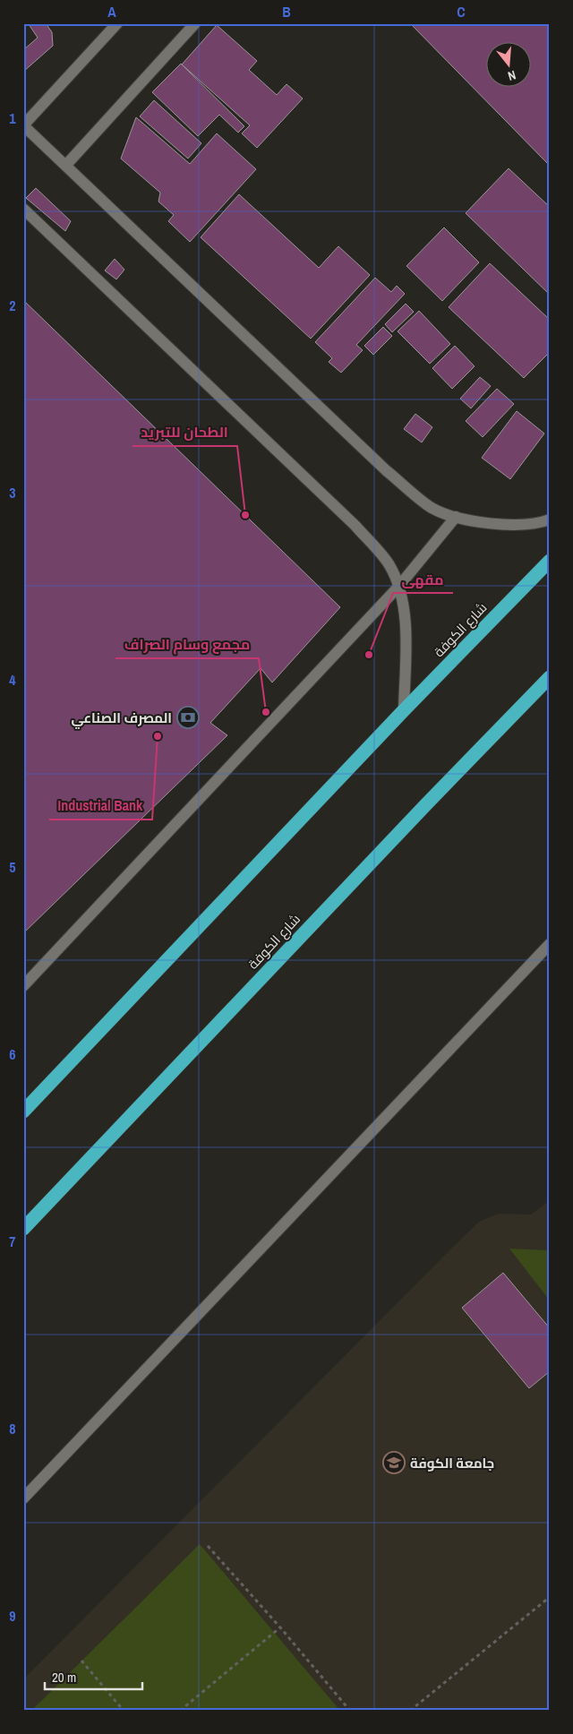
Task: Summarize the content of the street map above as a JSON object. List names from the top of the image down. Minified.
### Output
{"streets":{"highway":["شارع الكوفة"]},"places":{"other":["الطحان للتبريد","مقهى","مجمع وسام الصراف","Industrial Bank"],"bank":["المصرف الصناعي"],"school or university":["جامعة الكوفة"]},"scale_bar":"20 m","north":"bottom","grid":{"columns":["A","B","C"],"rows":["1","2","3","4","5","6","7","8","9"]}}
